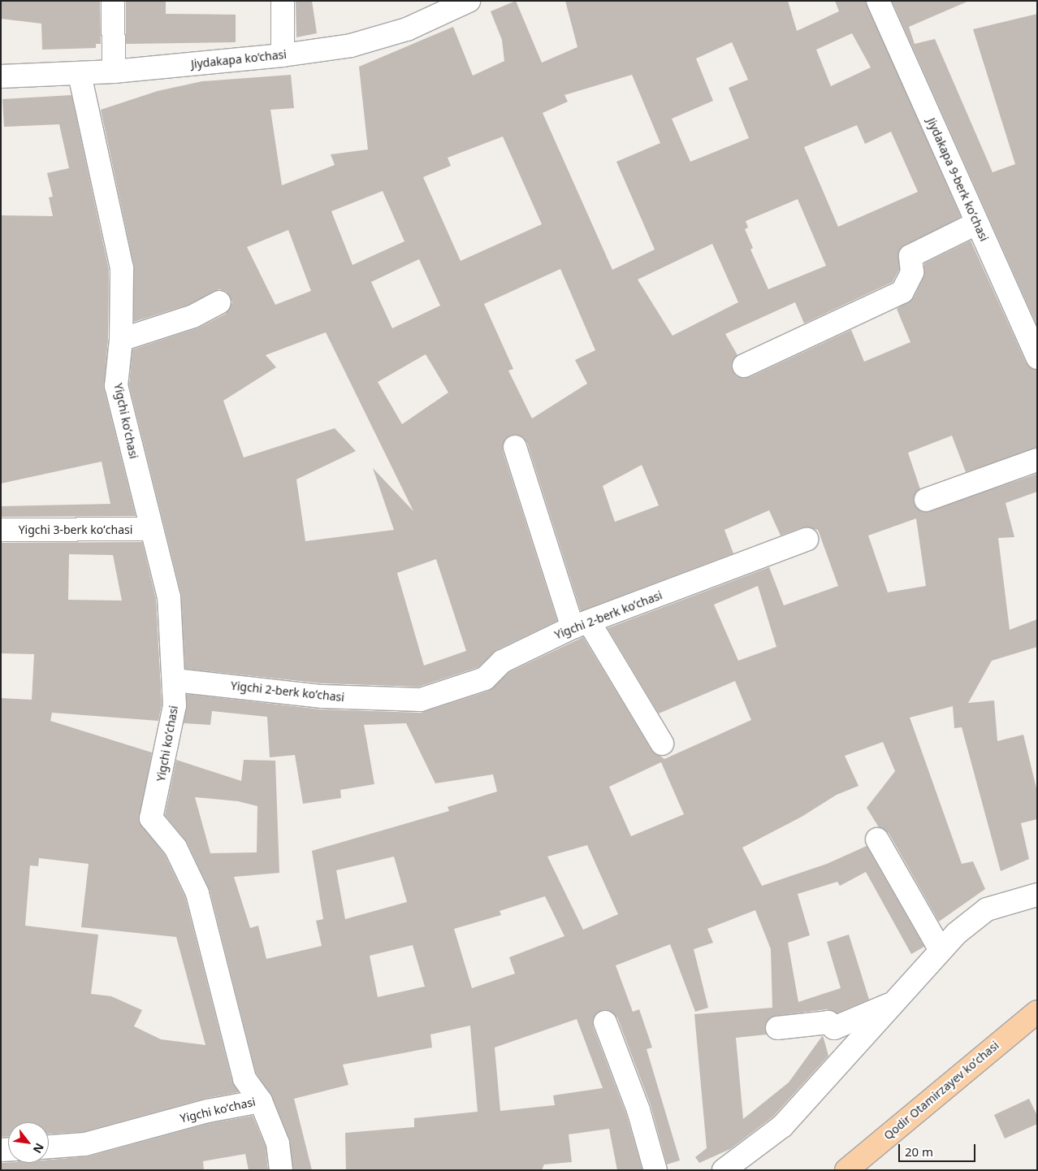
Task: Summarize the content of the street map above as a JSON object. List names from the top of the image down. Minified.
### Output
{"streets":{"main road":["Qodir Otamirzayev koʻchasi"],"street":["Jiydakapa ko'chasi","Jiydakapa 9-berk koʻchasi","Yigchi koʻchasi","Yigchi 3-berk koʻchasi","Yigchi 2-berk koʻchasi"]},"crossings":[["Jiydakapa ko'chasi","Yigchi koʻchasi"],["Yigchi koʻchasi","Yigchi 3-berk koʻchasi"],["Yigchi koʻchasi","Yigchi 2-berk koʻchasi"]],"scale_bar":"20 m","north":"bottom right"}
